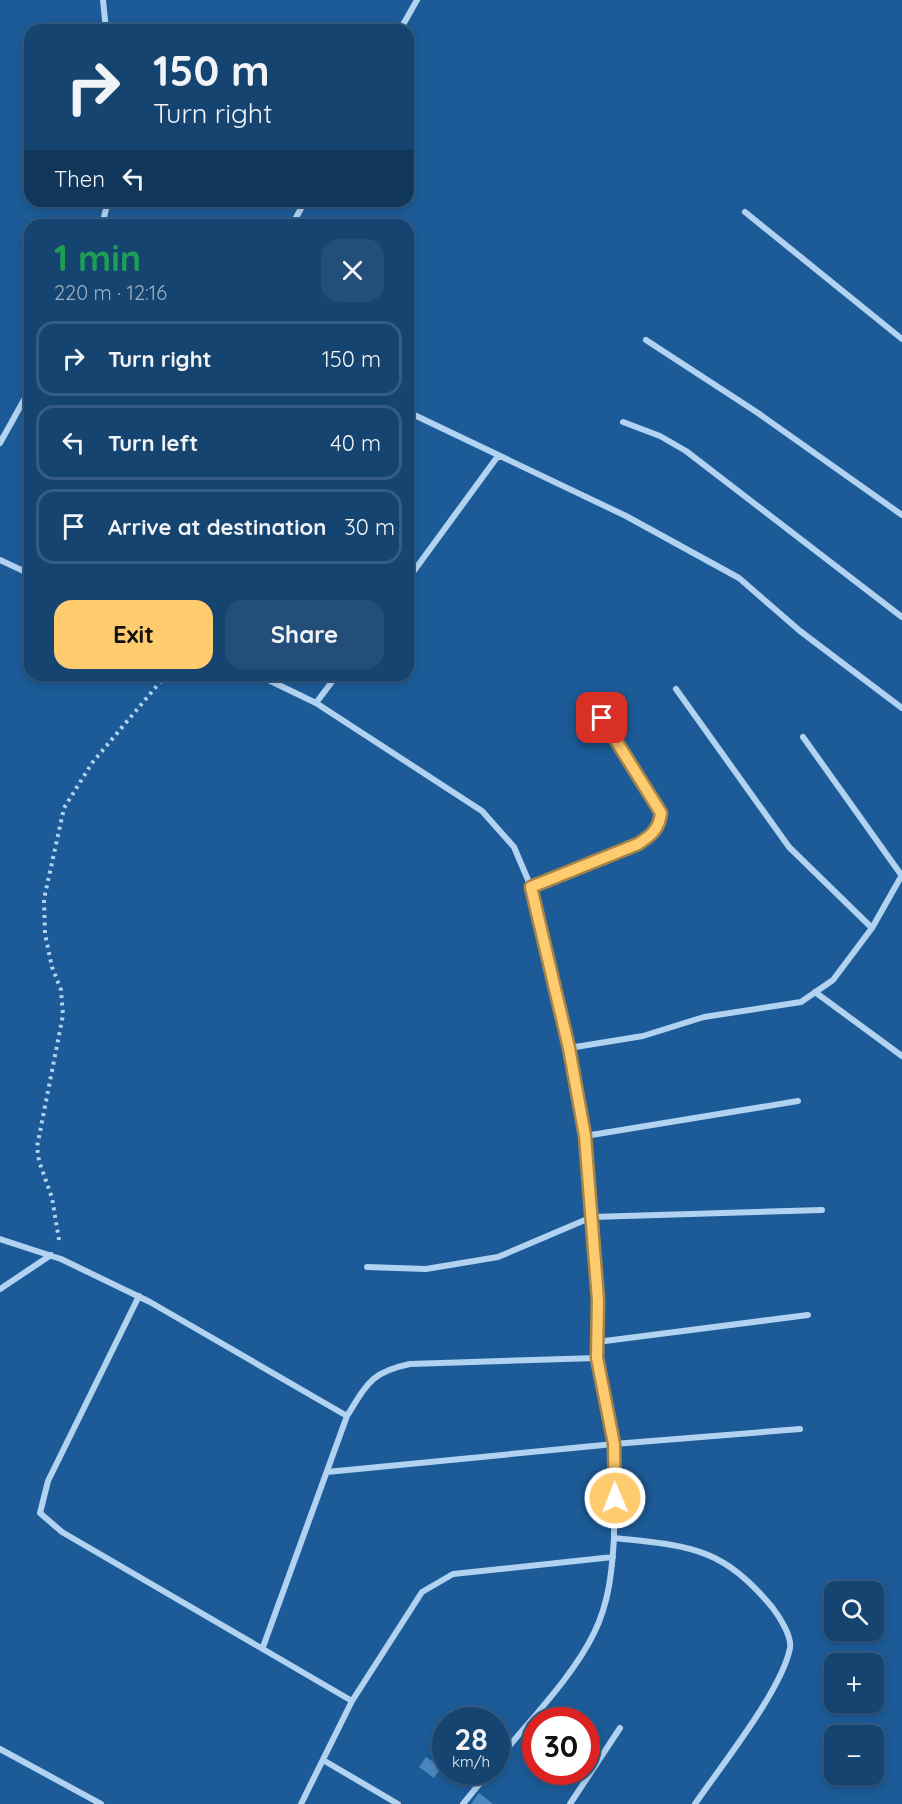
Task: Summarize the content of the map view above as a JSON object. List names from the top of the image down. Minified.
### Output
{"page":{"turn":["150 m","Turn right"],"then":"Then","heading":["1 min","220 m · 12:16"],"list":[{"name":"Turn right","value":"150 m"},{"name":"Turn left","value":"40 m"},{"name":"Arrive at destination","value":"30 m"}],"buttons":["Exit","Share"],"map_buttons":["+","−"],"speed":"28 km/h","limit":"30"}}
